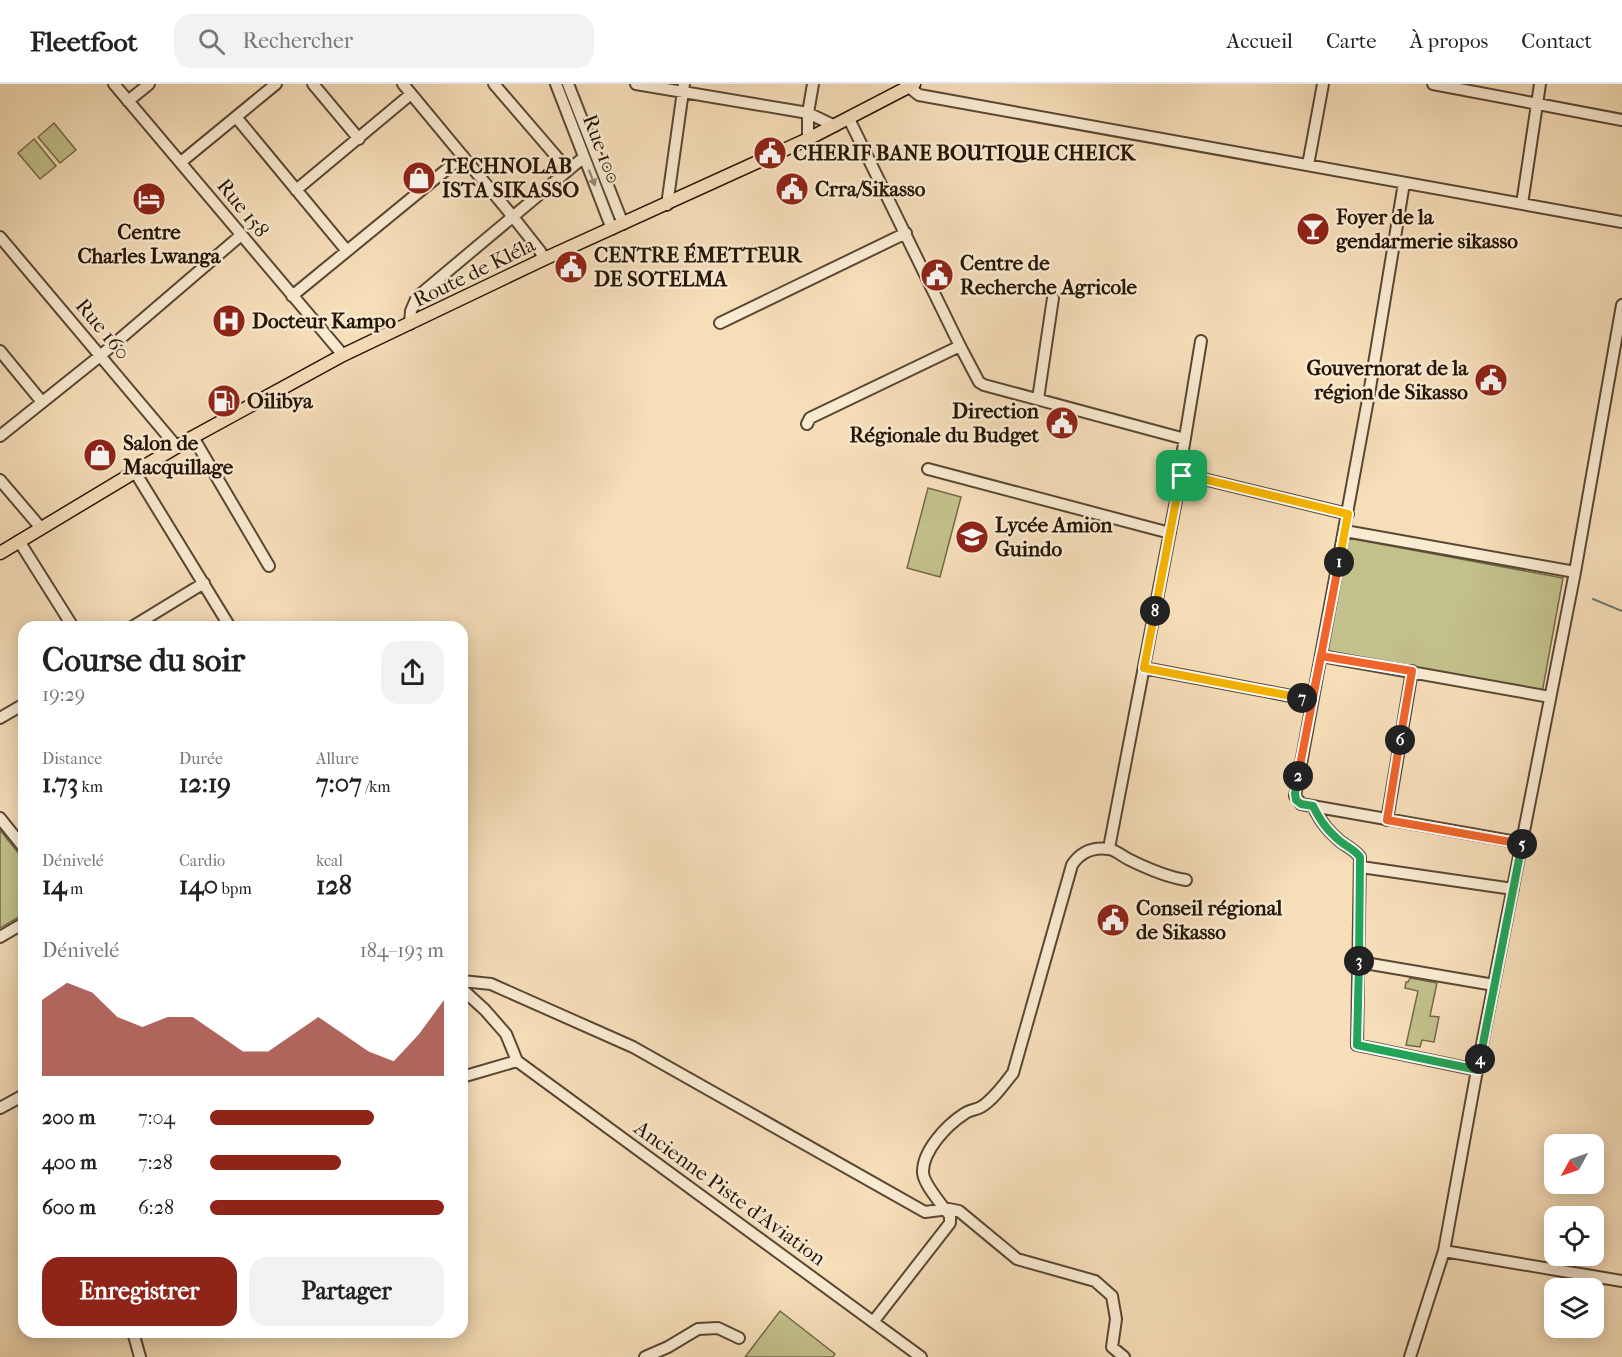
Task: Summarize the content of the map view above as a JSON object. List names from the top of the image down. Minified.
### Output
{"streets":{"main road":["Route de Kléla"],"street":["Rue 100","Rue 158","Rue 160","Ancienne Piste d'Aviation"]},"crossings":[["Rue 100","Route de Kléla"],["Rue 158","Route de Kléla"],["Route de Kléla","Rue 160"]],"places":{"public building":["CHERIF BANE BOUTIQUE CHEICK","Crra/Sikasso","CENTRE ÉMETTEUR DE SOTELMA","Centre de Recherche Agricole","Gouvernorat de la région de Sikasso","Direction Régionale du Budget","Conseil régional de Sikasso"],"shop":["TECHNOLAB ISTA SIKASSO","Salon de Macquillage"],"hotel":["Centre Charles Lwanga"],"bar":["Foyer de la gendarmerie sikasso"],"hospital":["Docteur Kampo"],"fuel station":["Oilibya"],"school or university":["Lycée Amion Guindo"]},"north":"bottom left","page":{"header":"Fleetfoot","search":"Rechercher","nav":["Accueil","Carte","À propos","Contact"],"pins":["1","8","7","6","2","5","3","4"],"heading":["Course du soir","19:29"],"stats":[["Distance","1.73 km"],["Durée","12:19"],["Allure","7:07 /km"],["Dénivelé","14 m"],["Cardio","140 bpm"],["kcal","128"]],"chart":["Dénivelé","184–193 m"],"list":[{"name":"200 m","note":"7:04"},{"name":"400 m","note":"7:28"},{"name":"600 m","note":"6:28"}],"buttons":["Enregistrer","Partager"]}}
